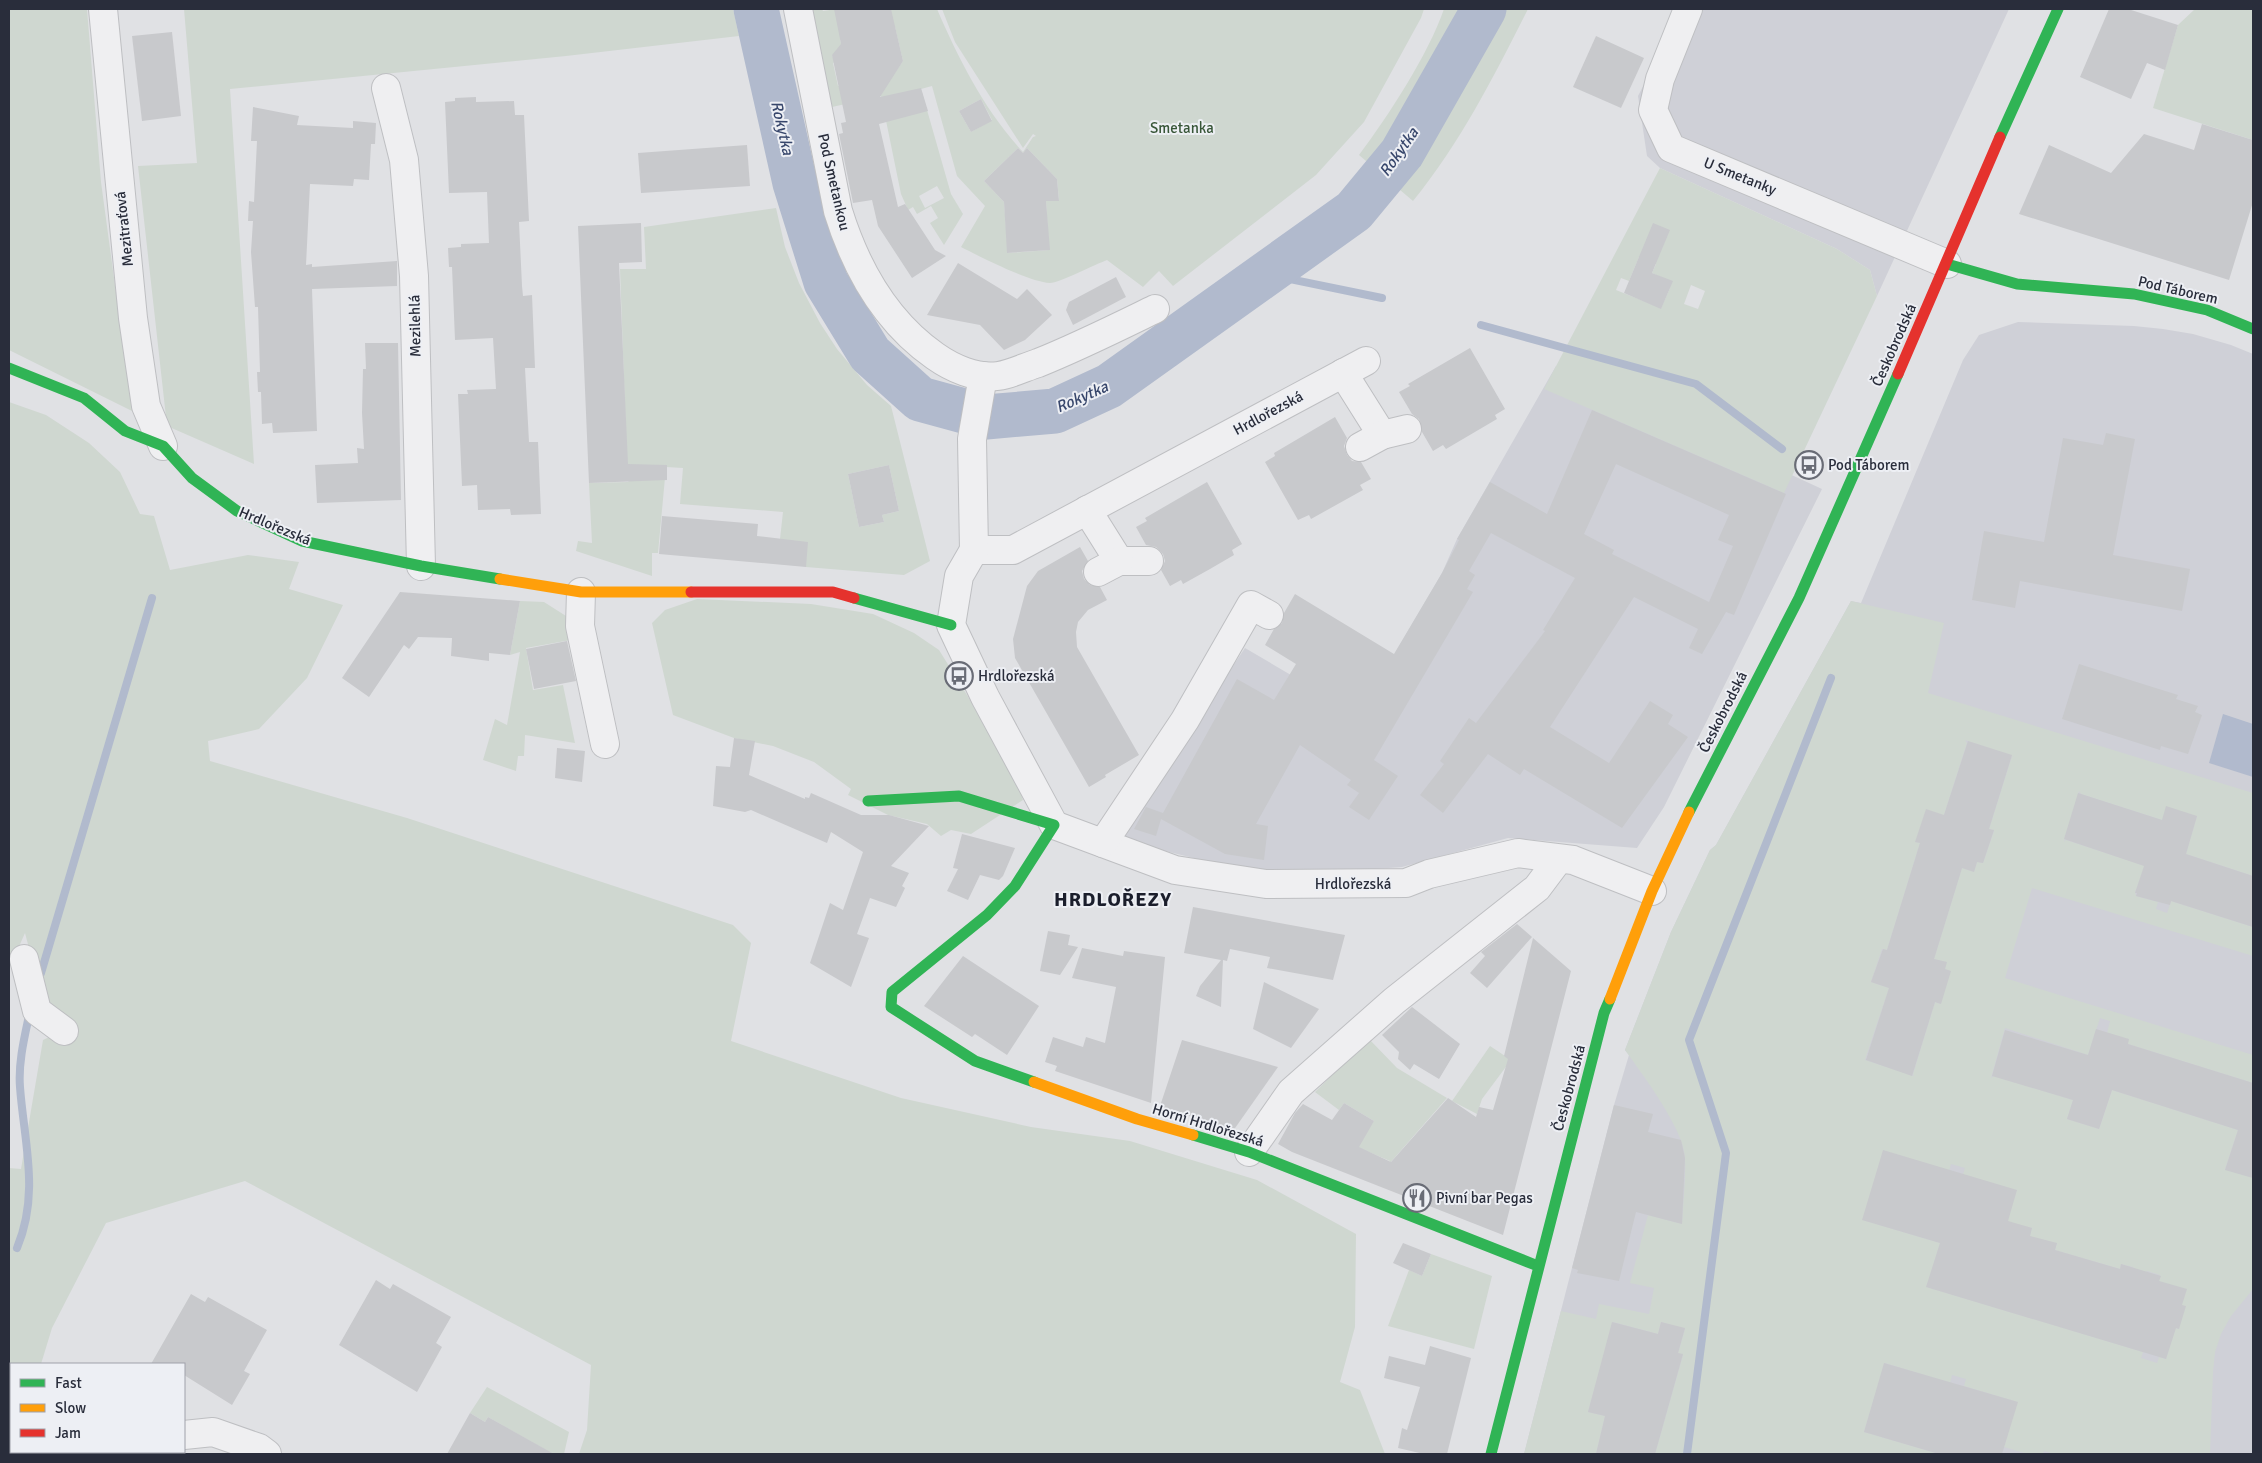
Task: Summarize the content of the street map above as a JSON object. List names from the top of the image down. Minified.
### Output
{"streets":{"street":["U Smetanky","Pod Smetankou","Mezitraťová","Pod Táborem","Mezilehlá","Českobrodská","Hrdlořezská","Horní Hrdlořezská"]},"crossings":[["U Smetanky","Pod Táborem"],["U Smetanky","Českobrodská"],["Mezitraťová","Hrdlořezská"],["Pod Táborem","Českobrodská"],["Mezilehlá","Hrdlořezská"],["Českobrodská","Hrdlořezská"],["Českobrodská","Horní Hrdlořezská"],["Hrdlořezská","Horní Hrdlořezská"]],"districts":["HRDLOŘEZY"],"water":["Rokytka"],"parks":["Smetanka"],"places":{"bus stop":["Pod Táborem","Hrdlořezská"],"restaurant":["Pivní bar Pegas"]},"legend":["Fast","Slow","Jam"]}
